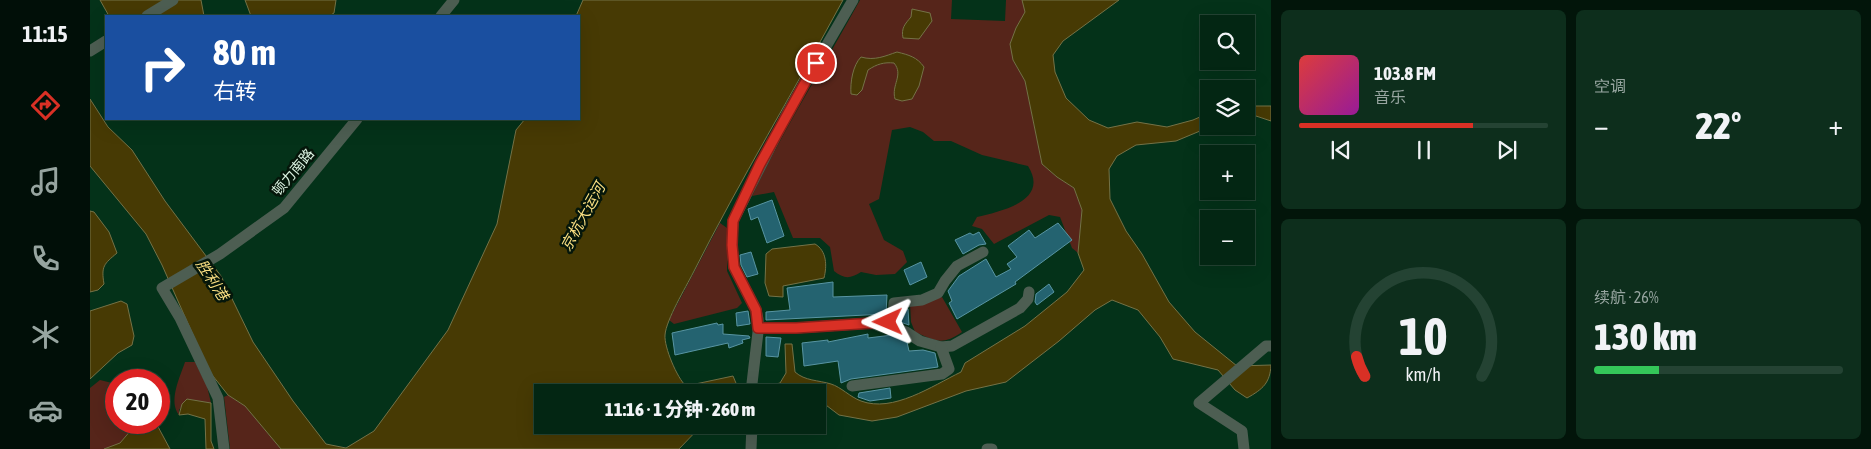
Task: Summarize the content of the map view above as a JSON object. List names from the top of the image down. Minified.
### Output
{"streets":{"street":["顿力南路"]},"water":["京杭大运河","胜利港"],"page":{"tabs":"11:15","tile":["空调",["续航 · 26%","130 km"]],"map_buttons":["+","−"],"turn":["80 m","右转"],"song":["103.8 FM","音乐"],"heat":["−","22°","+"],"limit":"20","trip":"11:16 · 1 分钟 · 260 m","gauge":["10","km/h"]}}
